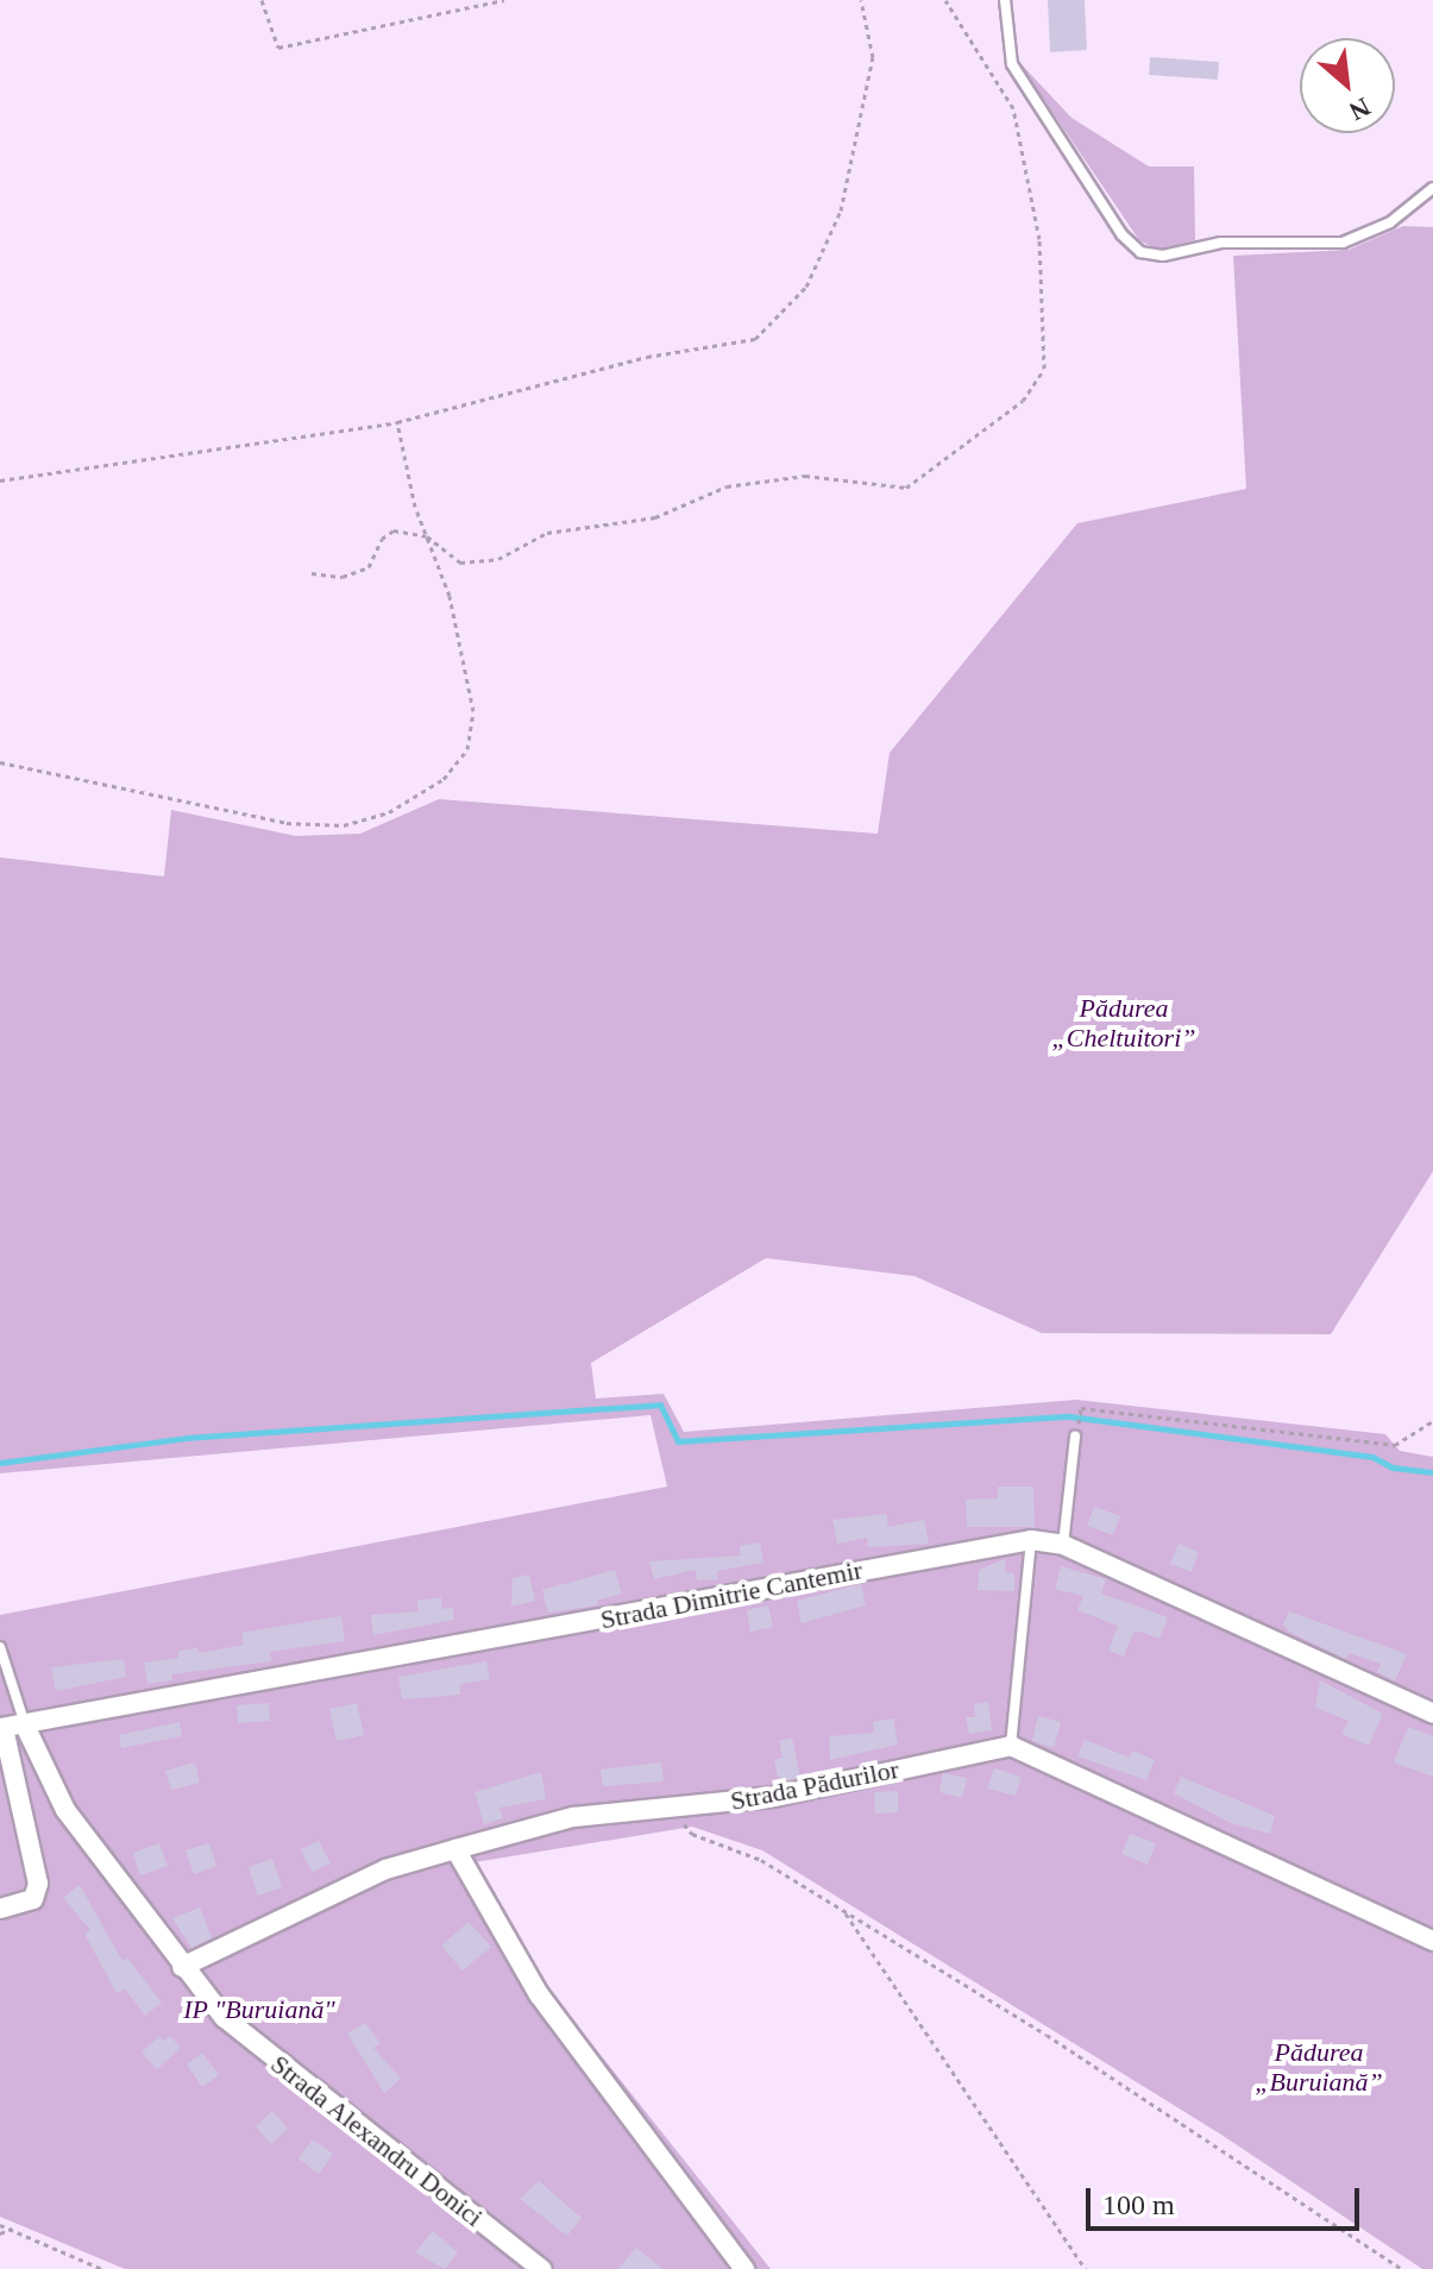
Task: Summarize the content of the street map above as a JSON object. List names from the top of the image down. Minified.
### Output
{"streets":{"street":["Strada Dimitrie Cantemir","Strada Pădurilor","Strada Alexandru Donici"]},"crossings":[["Strada Dimitrie Cantemir","Strada Alexandru Donici"],["Strada Pădurilor","Strada Alexandru Donici"]],"parks":["Pădurea „Cheltuitori”","IP \"Buruiană\"","Pădurea „Buruiană”"],"scale_bar":"100 m","north":"bottom right"}
